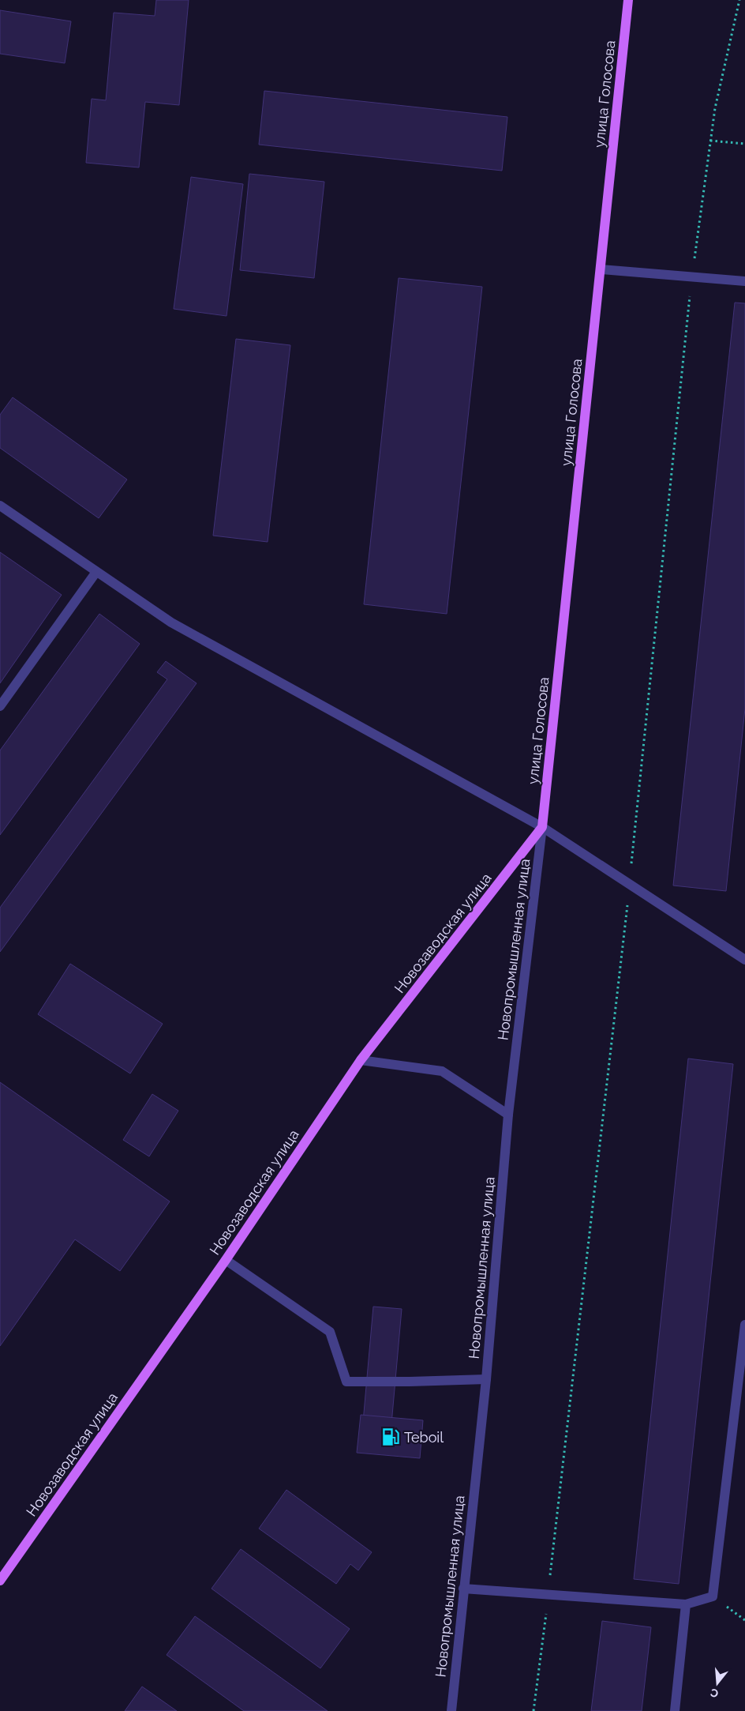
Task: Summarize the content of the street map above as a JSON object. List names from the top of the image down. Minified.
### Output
{"streets":{"main road":["улица Голосова","Новозаводская улица"],"street":["Новопромышленная улица"]},"crossings":[["улица Голосова","Новозаводская улица"],["улица Голосова","Новопромышленная улица"],["Новозаводская улица","Новопромышленная улица"]],"places":{"fuel station":["Teboil"]},"north":"bottom"}
